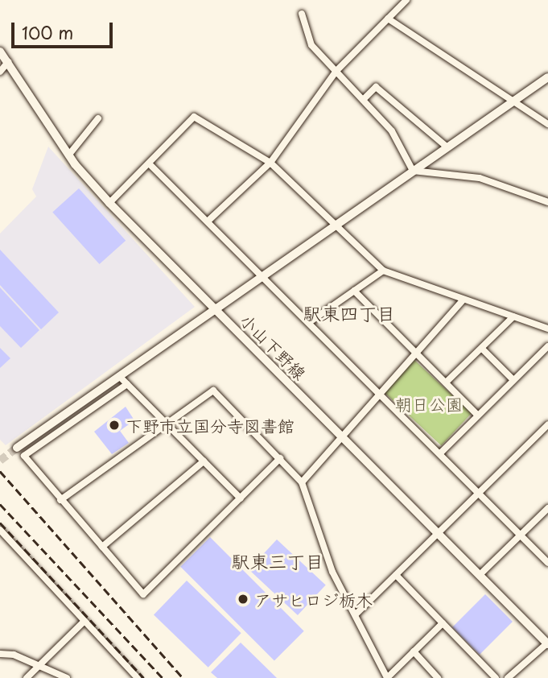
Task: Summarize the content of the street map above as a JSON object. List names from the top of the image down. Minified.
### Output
{"streets":{"main road":["小山下野線"]},"districts":["駅東四丁目","駅東三丁目"],"parks":["朝日公園"],"places":["下野市立国分寺図書館","アサヒロジ栃木"],"scale_bar":"100 m"}
